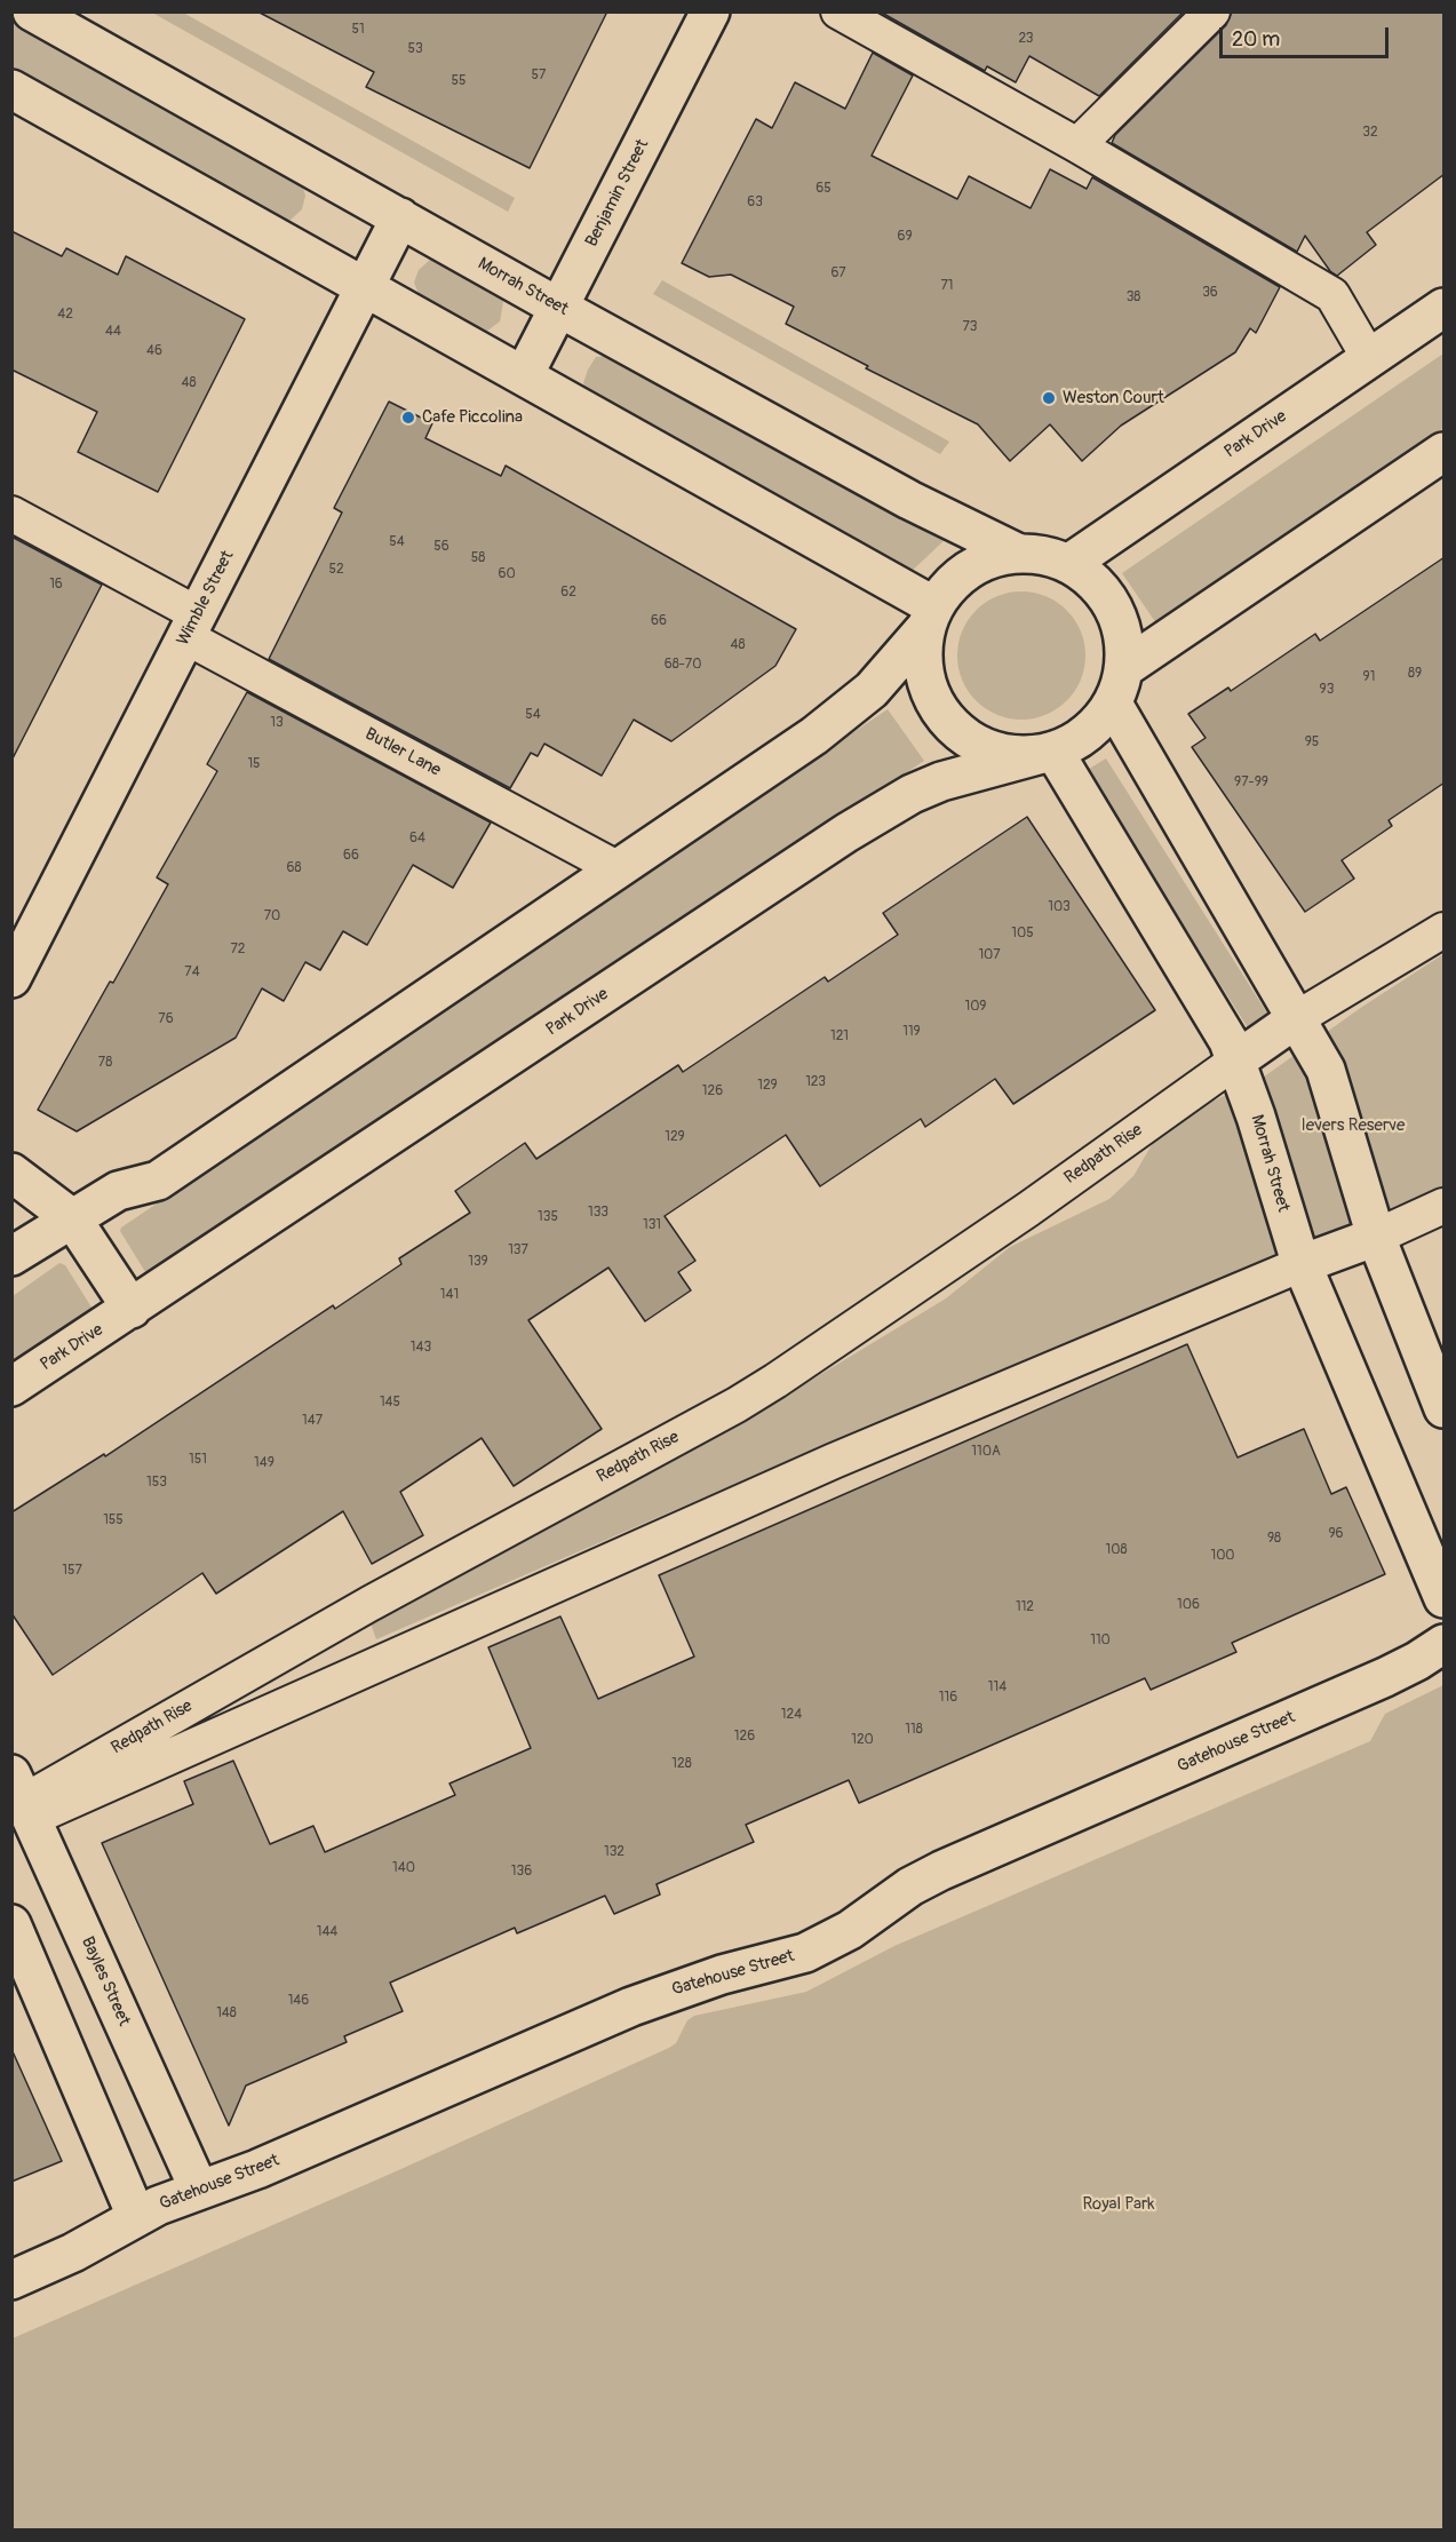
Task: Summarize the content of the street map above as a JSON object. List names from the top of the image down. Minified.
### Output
{"streets":{"street":["Benjamin Street","Morrah Street","Park Drive","Wimble Street","Gatehouse Street","Bayles Street"],"lane":["Butler Lane","Redpath Rise"]},"crossings":[["Benjamin Street","Morrah Street"],["Morrah Street","Park Drive"],["Morrah Street","Wimble Street"],["Morrah Street","Redpath Rise"],["Wimble Street","Butler Lane"],["Redpath Rise","Bayles Street"],["Gatehouse Street","Bayles Street"]],"parks":["Ievers Reserve","Royal Park"],"places":["Weston Court","Cafe Piccolina"],"house_numbers":["51","23","53","57","55","32","65","63","69","67","71","36","38","42","73","44","46","48","54","56","58","52","60","16","62","66","48","68-70","89","91","93","54","13","95","15","97-99","64","66","68","103","70","105","72","107","74","109","76","119","121","78","123","129","126","129","133","135","131","137","139","141","143","145","147","110A","151","149","153","155","96","98","108","100","157","106","112","110","114","116","124","118","126","120","128","132","140","136","144","146","148"],"scale_bar":"20 m"}
